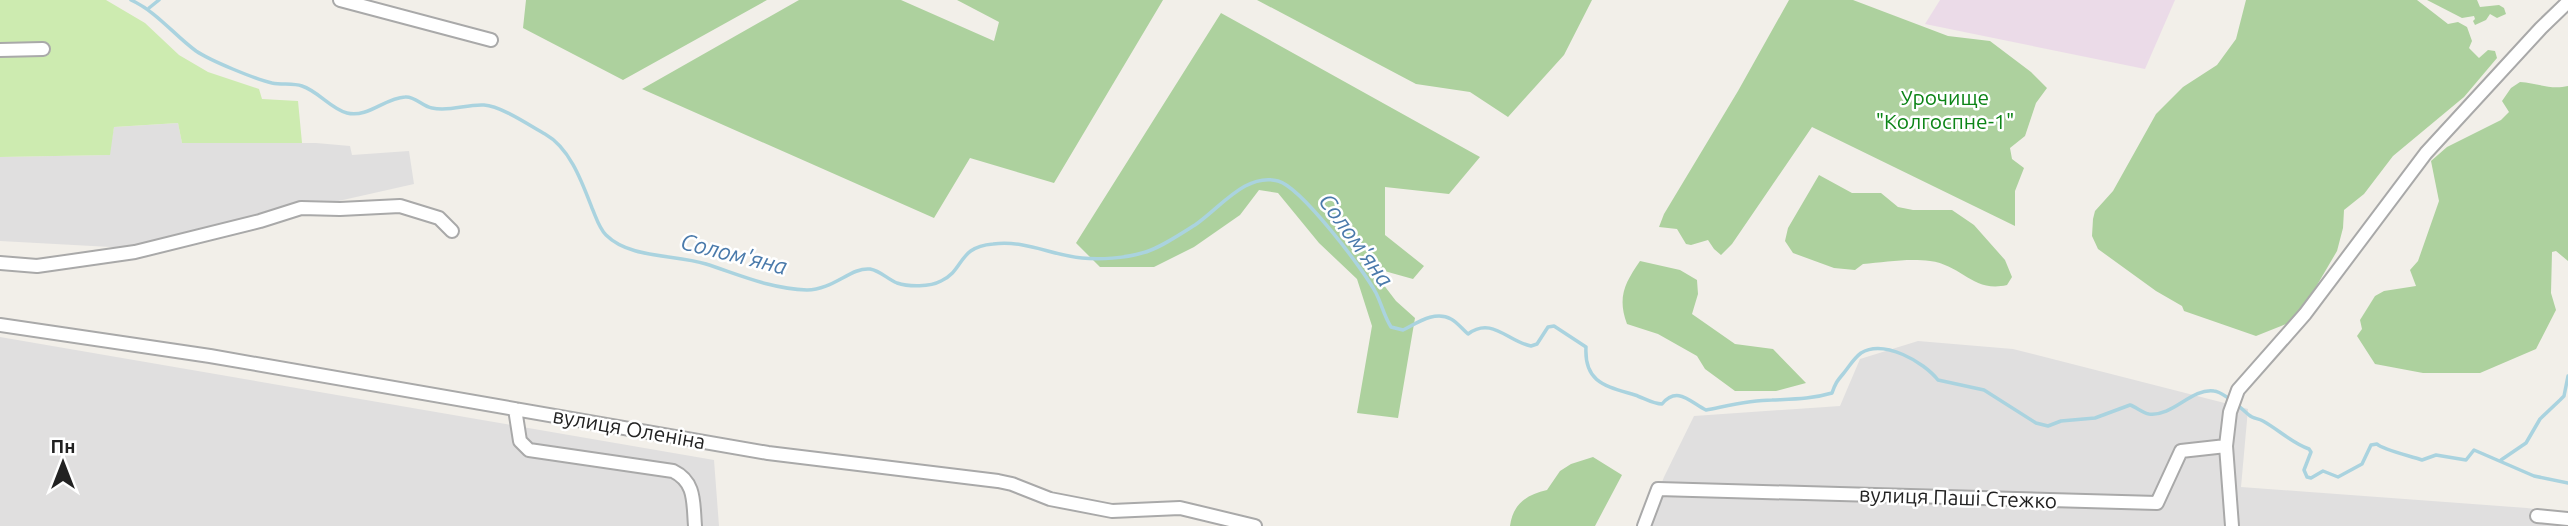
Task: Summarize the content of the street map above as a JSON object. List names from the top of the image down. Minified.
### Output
{"streets":{"street":["вулиця Оленіна","вулиця Паші Стежко"]},"water":["Солом'яна"],"parks":["Урочище \"Колгоспне-1\""],"north":"top"}
